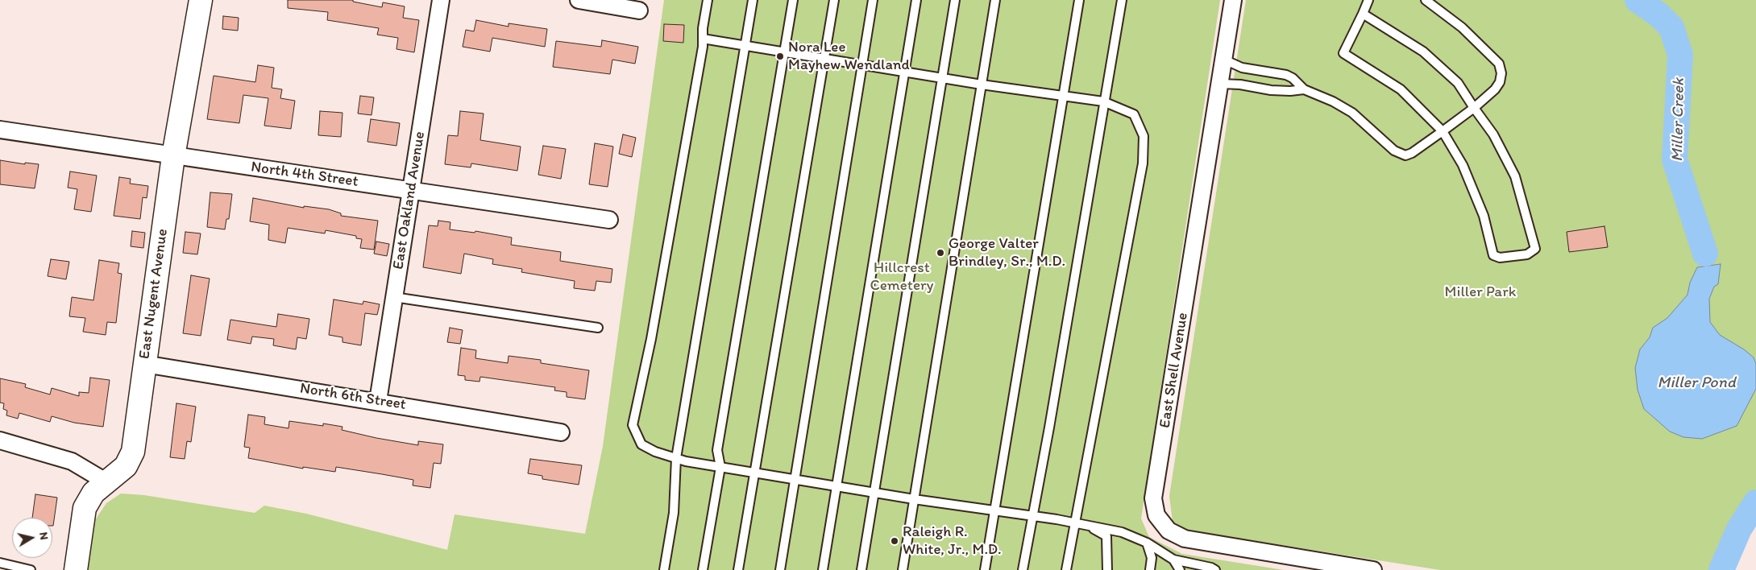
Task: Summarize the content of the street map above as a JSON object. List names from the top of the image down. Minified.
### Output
{"streets":{"street":["North 4th Street","East Oakland Avenue","East Nugent Avenue","East Shell Avenue","North 6th Street"]},"crossings":[["North 4th Street","East Oakland Avenue"],["North 4th Street","East Nugent Avenue"],["East Oakland Avenue","North 6th Street"],["East Nugent Avenue","North 6th Street"]],"water":["Miller Creek","Miller Pond"],"parks":["Hillcrest Cemetery","Miller Park"],"places":["Nora Lee Mayhew Wendland","George Valter Brindley, Sr., M.D.","Raleigh R. White, Jr., M.D."],"north":"right"}
